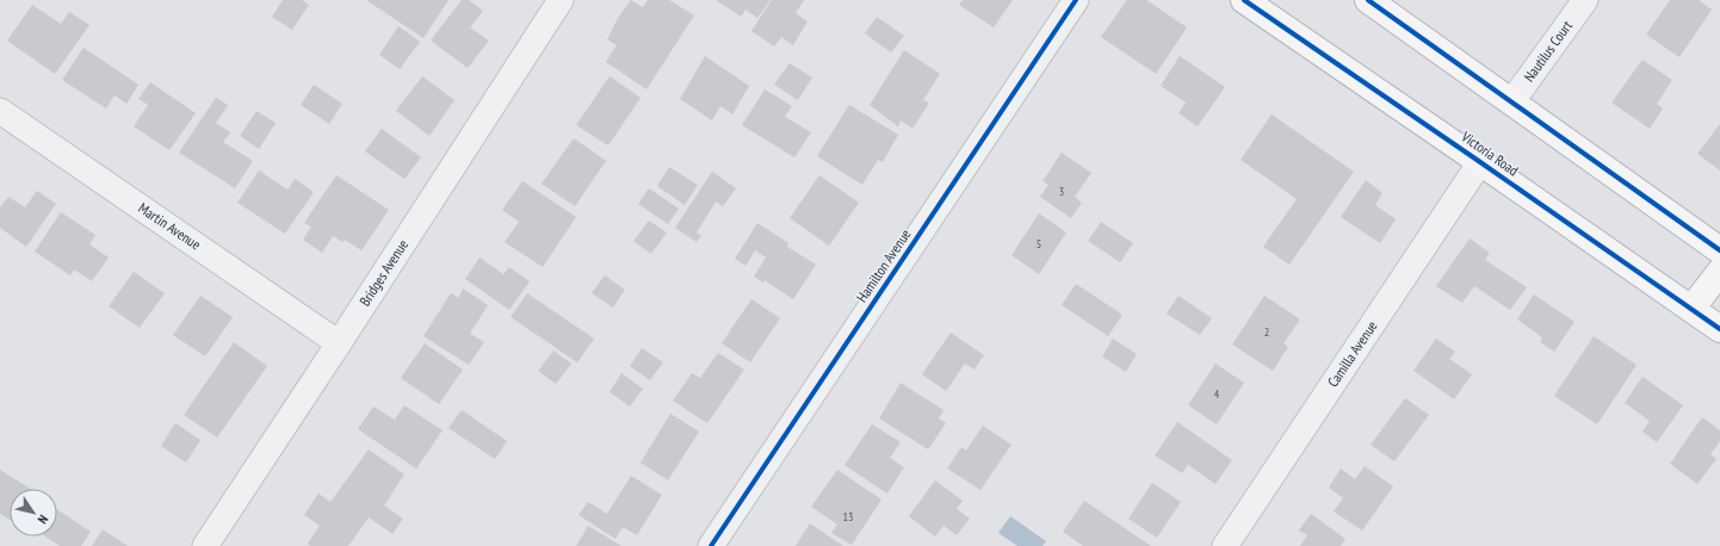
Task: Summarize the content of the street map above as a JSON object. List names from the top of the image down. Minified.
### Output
{"streets":{"highway":["Victoria Road"],"street":["Nautilus Court","Martin Avenue","Hamilton Avenue","Bridges Avenue","Camilla Avenue"]},"crossings":[["Victoria Road","Camilla Avenue"],["Martin Avenue","Bridges Avenue"]],"house_numbers":["3","5","2","4","13"],"north":"bottom right"}
